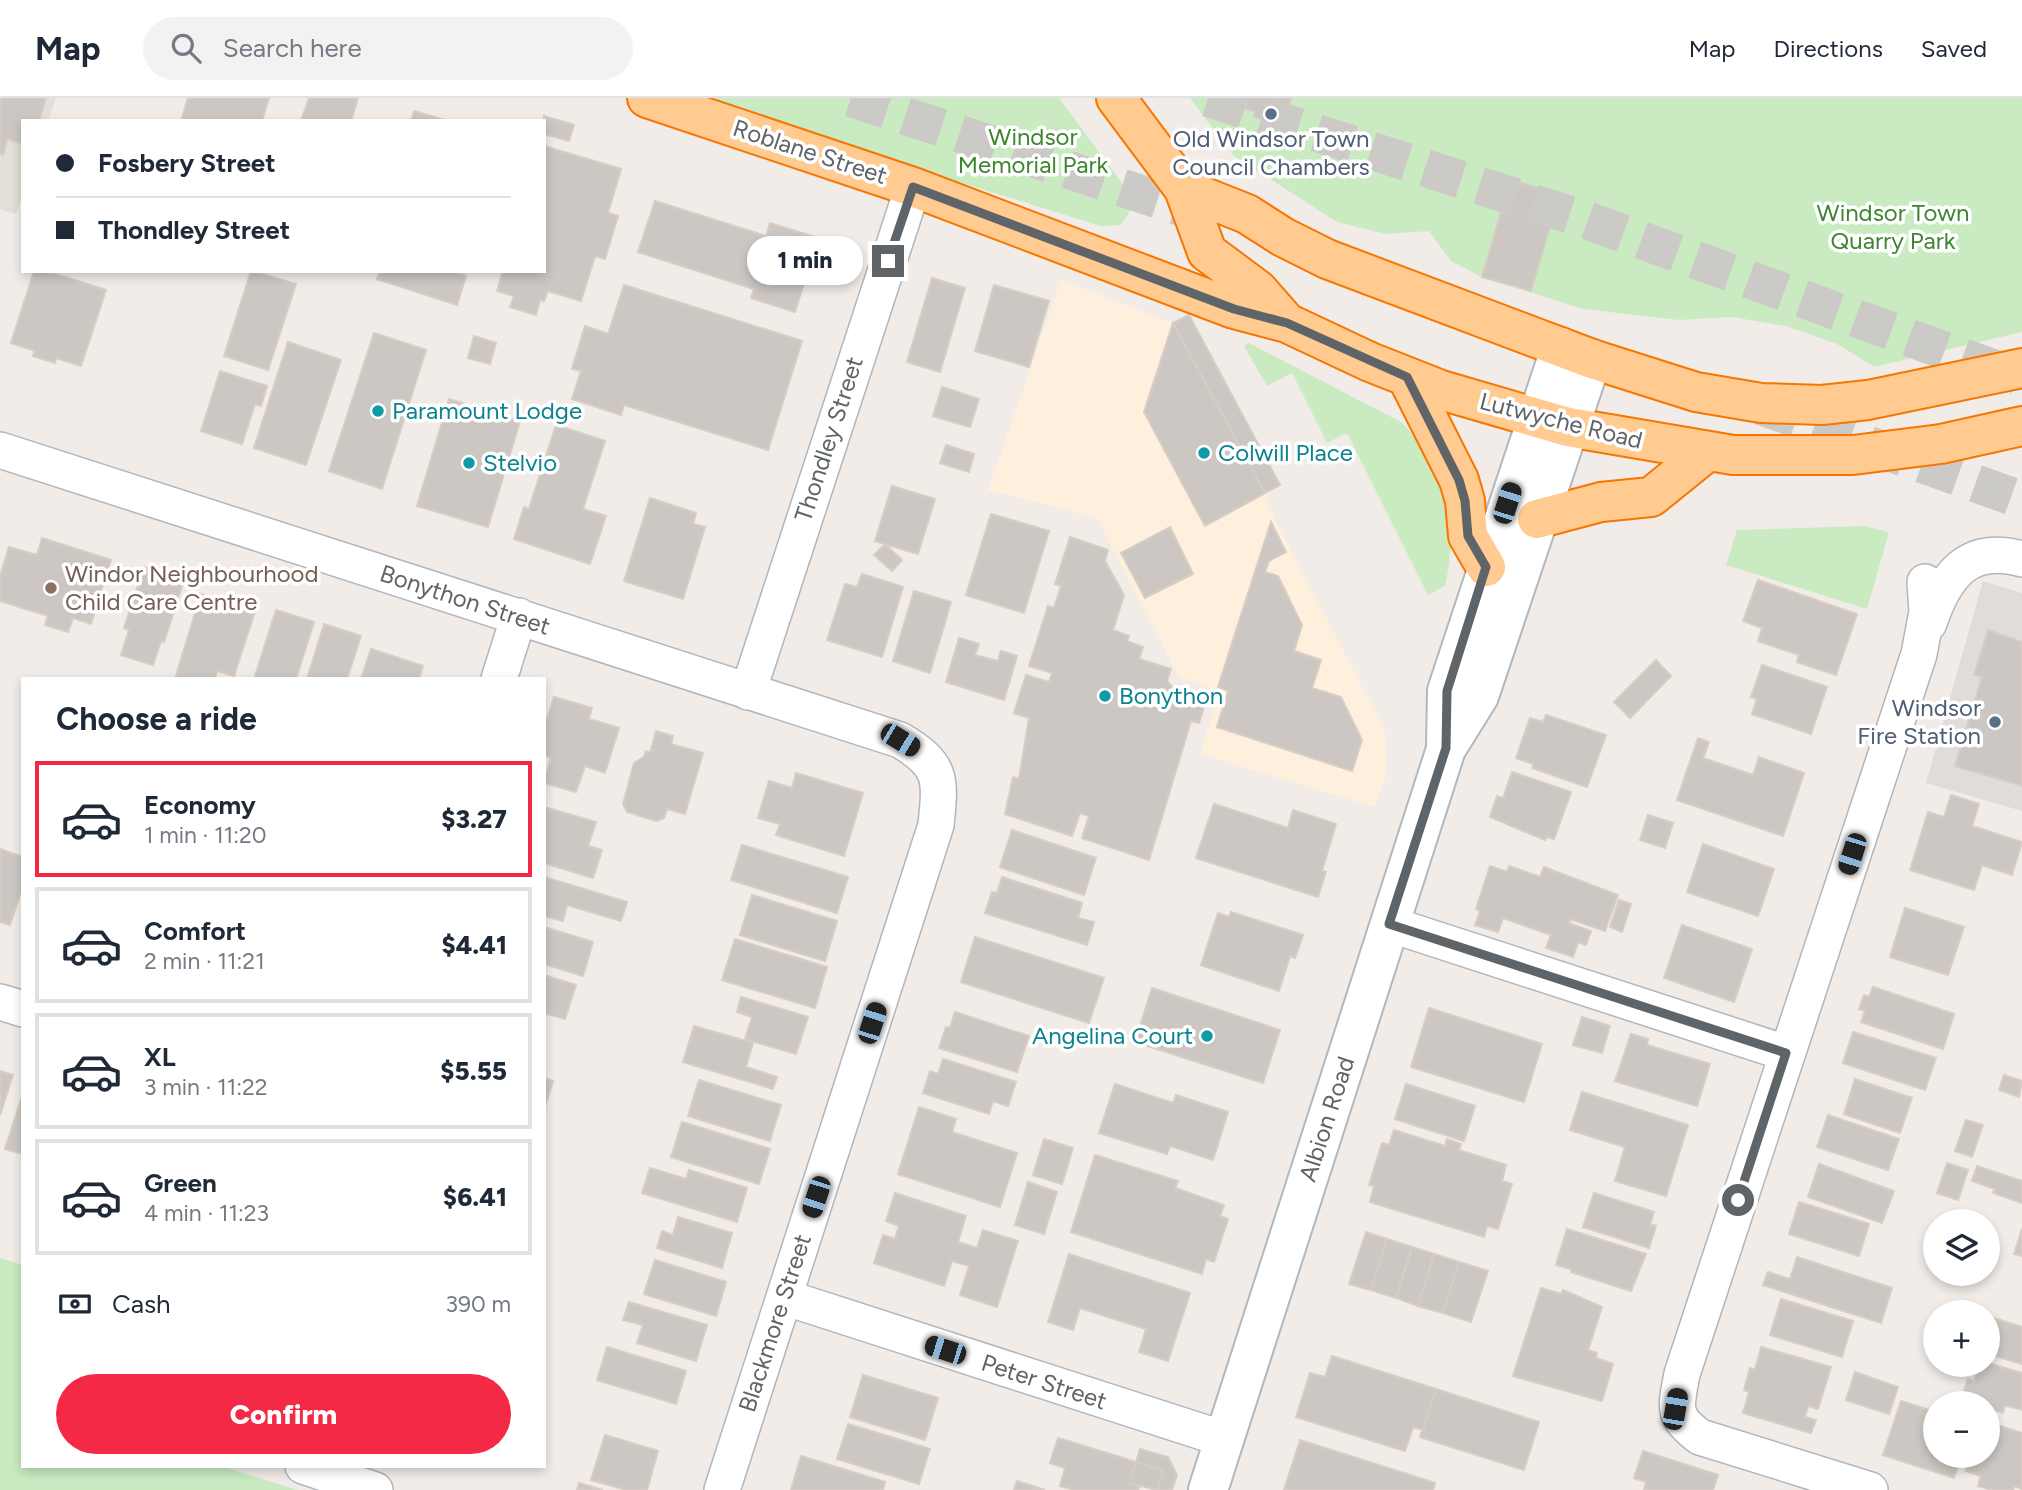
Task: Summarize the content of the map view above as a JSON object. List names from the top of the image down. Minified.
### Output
{"streets":{"highway":["Roblane Street","Lutwyche Road"],"main road":["Albion Road"],"street":["Thondley Street","Bonython Street","Blackmore Street","Peter Street"]},"crossings":[["Roblane Street","Lutwyche Road"],["Roblane Street","Thondley Street"],["Lutwyche Road","Albion Road"],["Thondley Street","Bonython Street"],["Bonython Street","Blackmore Street"],["Albion Road","Peter Street"],["Blackmore Street","Peter Street"]],"parks":["Windsor Memorial Park","Windsor Town Quarry Park"],"places":["Old Windsor Town Council Chambers","Paramount Lodge","Colwill Place","Stelvio","Windor Neighbourhood Child Care Centre","Bonython","Windsor Fire Station","Angelina Court"],"page":{"header":"Map","search":"Search here","nav":["Map","Directions","Saved"],"banner":["Fosbery Street","Thondley Street"],"bubble":"1 min","heading":"Choose a ride","list":[{"name":"Economy","note":"1 min · 11:20","value":"$3.27"},{"name":"Comfort","note":"2 min · 11:21","value":"$4.41"},{"name":"XL","note":"3 min · 11:22","value":"$5.55"},{"name":"Green","note":"4 min · 11:23","value":"$6.41"}],"map_buttons":["+","−"],"pay":["Cash","390 m"],"buttons":"Confirm"}}
